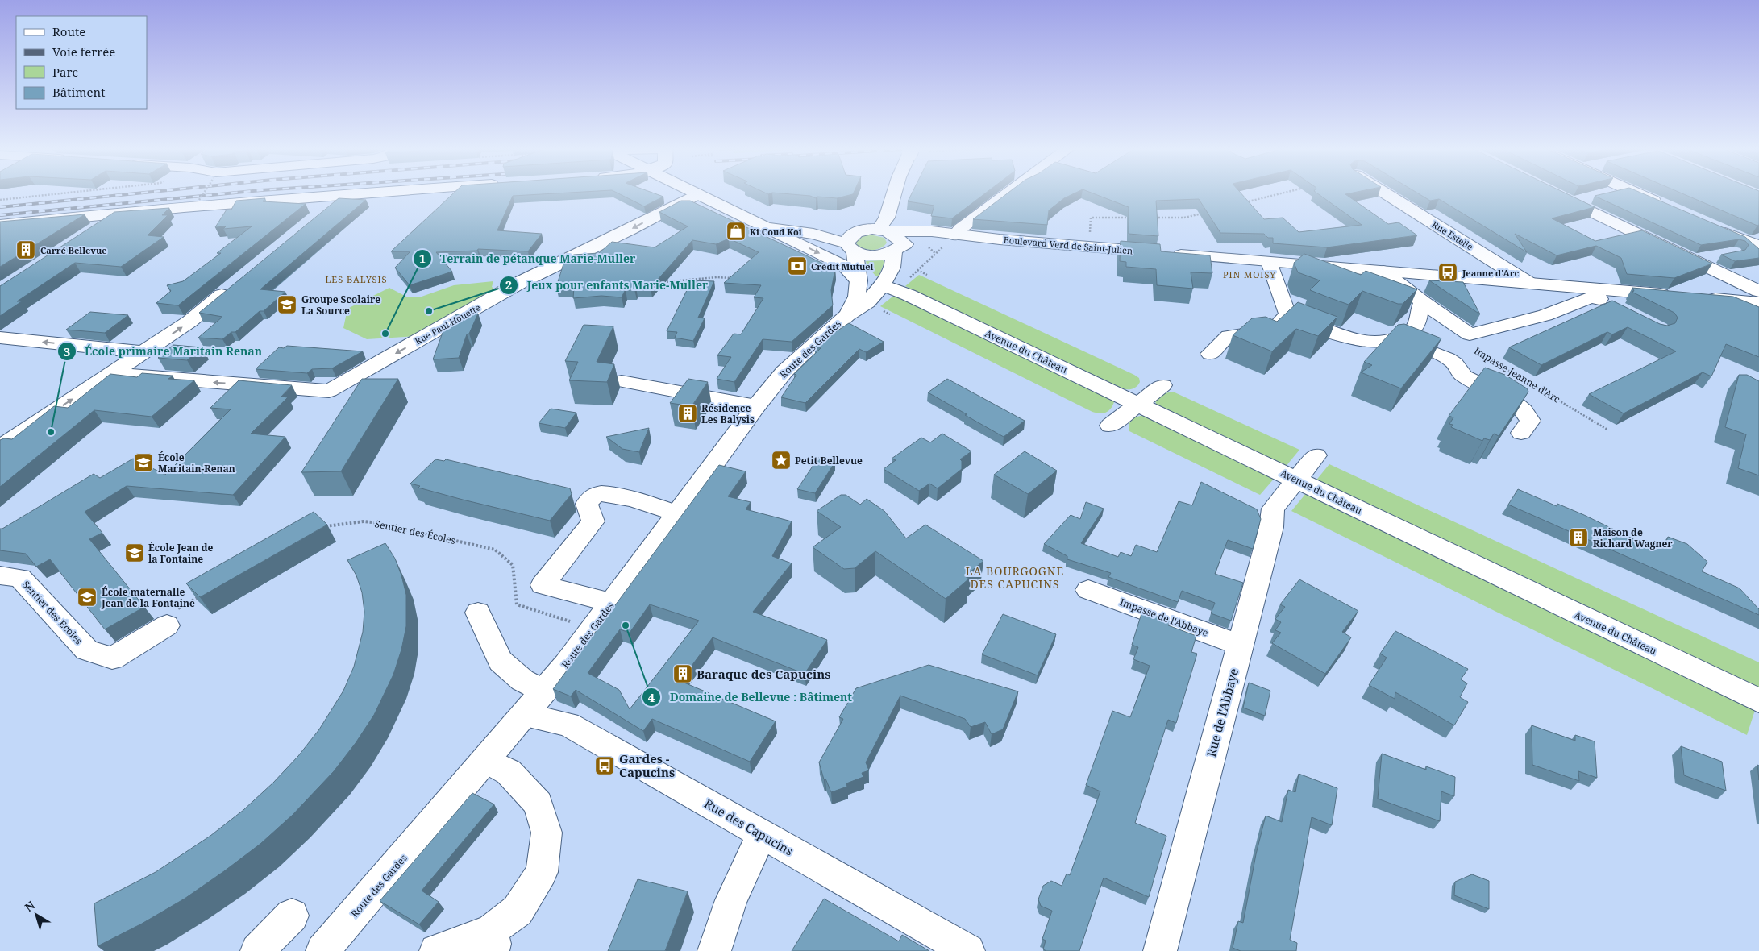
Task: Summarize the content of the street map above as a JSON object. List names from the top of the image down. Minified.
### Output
{"streets":{"street":["Rue Estelle","Boulevard Verd de Saint-Julien","Rue Paul Houette","Route des Gardes","Avenue du Château","Impasse Jeanne d'Arc","Sentier des Écoles","Impasse de l'Abbaye","Rue de l'Abbaye","Rue des Capucins"]},"crossings":[["Rue Estelle","Boulevard Verd de Saint-Julien"],["Boulevard Verd de Saint-Julien","Route des Gardes"],["Boulevard Verd de Saint-Julien","Avenue du Château"],["Boulevard Verd de Saint-Julien","Impasse Jeanne d'Arc"],["Route des Gardes","Avenue du Château"],["Route des Gardes","Sentier des Écoles"],["Route des Gardes","Rue des Capucins"],["Avenue du Château","Rue de l'Abbaye"],["Impasse de l'Abbaye","Rue de l'Abbaye"]],"districts":["PIN MOISY","LES BALYSIS","LA BOURGOGNE DES CAPUCINS"],"places":{"shop":["Ki Coud Koi"],"building":["Carré Bellevue","Résidence Les Balysis","Maison de Richard Wagner","Baraque des Capucins"],"bank":["Crédit Mutuel"],"bus stop":["Jeanne d'Arc","Gardes - Capucins"],"school or university":["Groupe Scolaire La Source","École Maritain-Renan","École Jean de la Fontaine","École maternalle Jean de la Fontaine"],"other":["Jeux pour enfants Marie-Muller","Terrain de pétanque Marie-Muller","École primaire Maritain Renan","Domaine de Bellevue : Bâtiment"],"place":["Petit Bellevue"]},"legend":["Route","Voie ferrée","Parc","Bâtiment"],"north":"top left"}
